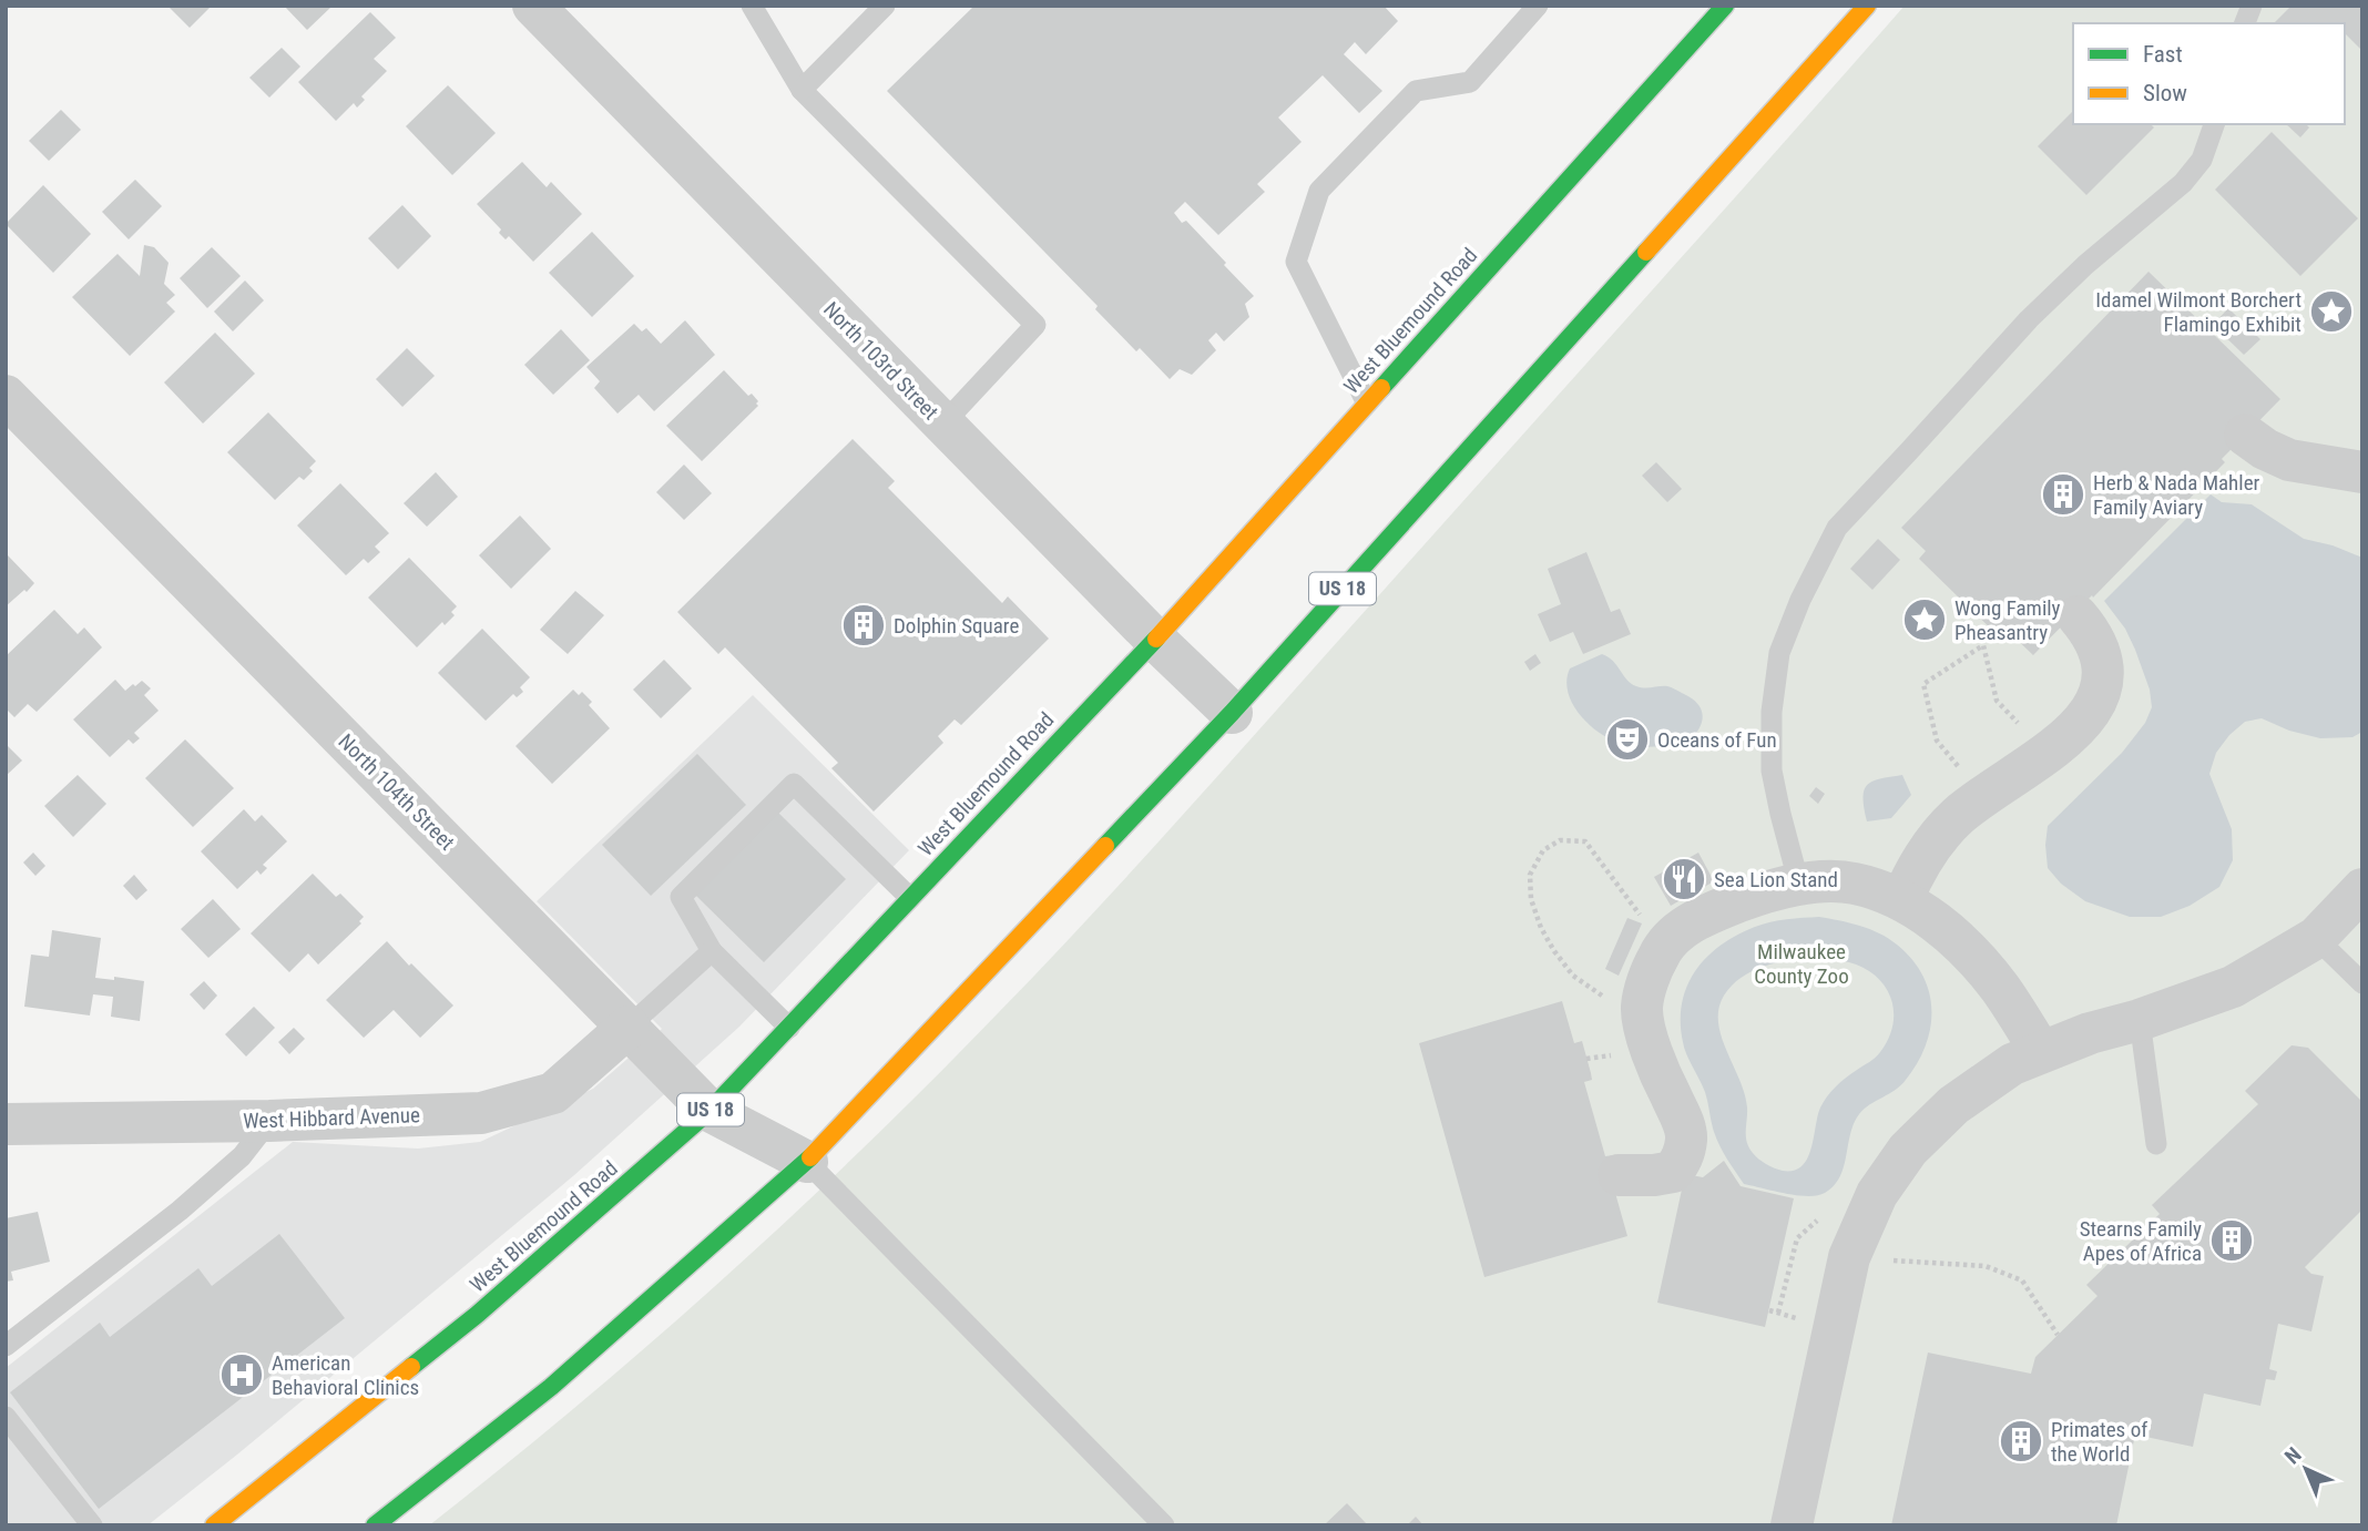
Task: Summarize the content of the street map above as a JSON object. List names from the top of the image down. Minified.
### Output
{"streets":{"main road":["West Bluemound Road","US 18"],"street":["North 103rd Street","North 104th Street","West Hibbard Avenue"]},"crossings":[["West Bluemound Road","North 103rd Street"],["West Bluemound Road","North 104th Street"],["North 103rd Street","US 18"],["US 18","North 104th Street"],["North 104th Street","West Hibbard Avenue"]],"parks":["Milwaukee County Zoo"],"places":{"place":["Idamel Wilmont Borchert Flamingo Exhibit","Wong Family Pheasantry"],"building":["Herb & Nada Mahler Family Aviary","Dolphin Square","Stearns Family Apes of Africa","Primates of the World"],"theatre":["Oceans of Fun"],"restaurant":["Sea Lion Stand"],"hospital":["American Behavioral Clinics"]},"legend":["Fast","Slow"],"north":"top left"}
